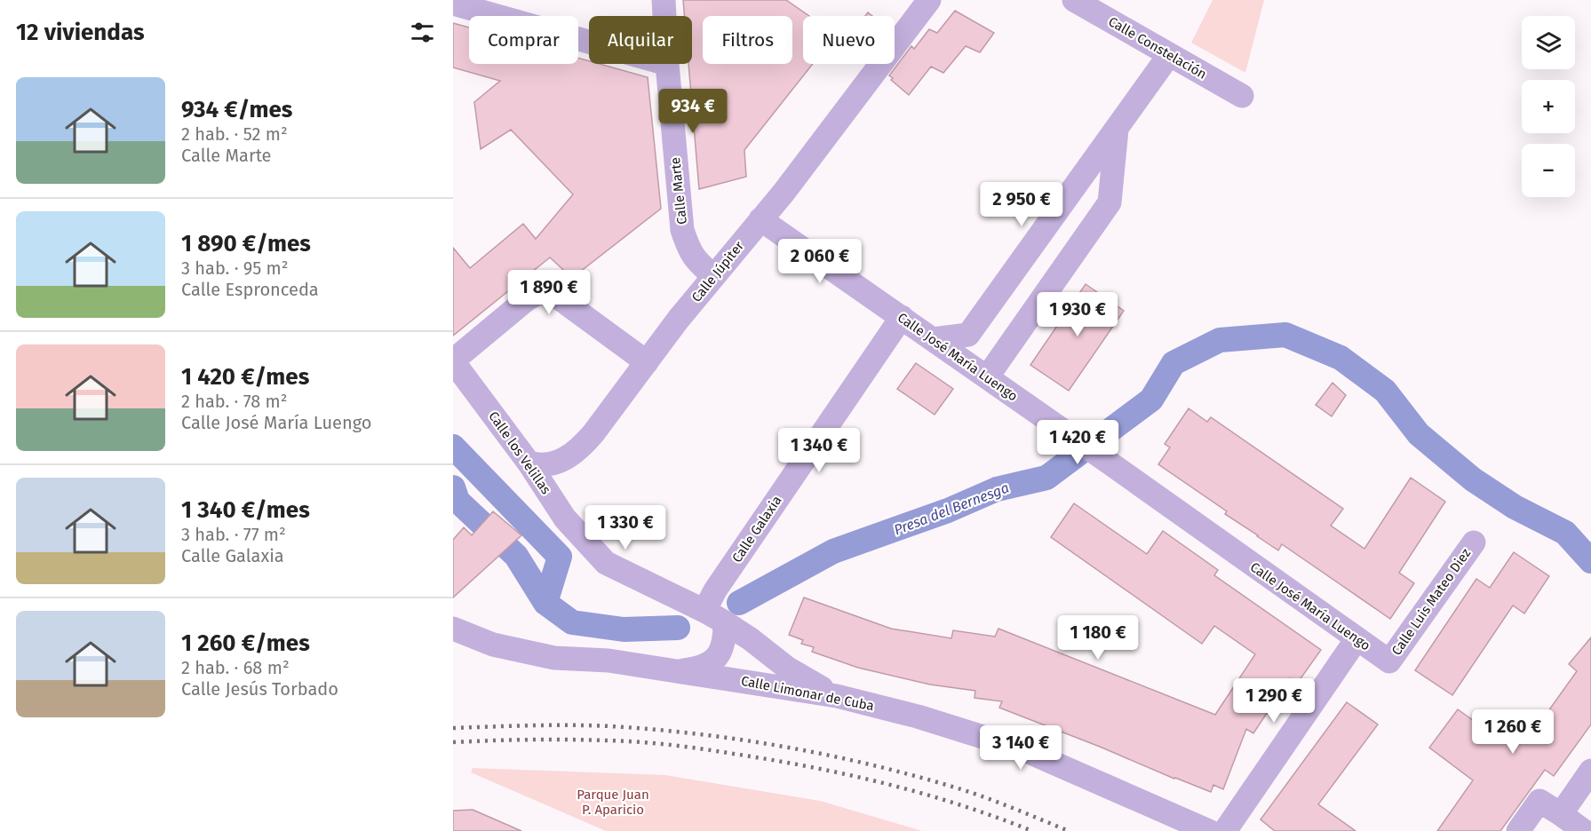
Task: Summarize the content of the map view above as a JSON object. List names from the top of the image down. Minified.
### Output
{"streets":{"street":["Calle Constelación","Calle Marte","Calle Júpiter","Calle José María Luengo","Calle los Velillas","Calle Galaxia","Calle Luis Mateo Diez","Calle Limonar de Cuba"]},"crossings":[["Calle Marte","Calle Júpiter"],["Calle Júpiter","Calle José María Luengo"],["Calle Júpiter","Calle los Velillas"],["Calle José María Luengo","Calle Galaxia"],["Calle José María Luengo","Calle Luis Mateo Diez"],["Calle los Velillas","Calle Galaxia"],["Calle los Velillas","Calle Limonar de Cuba"]],"water":["Presa del Bernesga"],"parks":["Parque Juan P. Aparicio"],"page":{"heading":"12 viviendas","map_buttons":["+","−"],"chip":["Comprar","Alquilar","Filtros","Nuevo"],"list":[{"name":"934 €/mes","note":"2 hab. · 52 m² · Calle Marte"},{"name":"1 890 €/mes","note":"3 hab. · 95 m² · Calle Espronceda"},{"name":"1 420 €/mes","note":"2 hab. · 78 m² · Calle José María Luengo"},{"name":"1 340 €/mes","note":"3 hab. · 77 m² · Calle Galaxia"},{"name":"1 260 €/mes","note":"2 hab. · 68 m² · Calle Jesús Torbado"}],"price":["934 €","2 950 €","2 060 €","1 890 €","1 930 €","1 420 €","1 340 €","1 330 €","1 180 €","1 290 €","1 260 €","3 140 €"]}}
